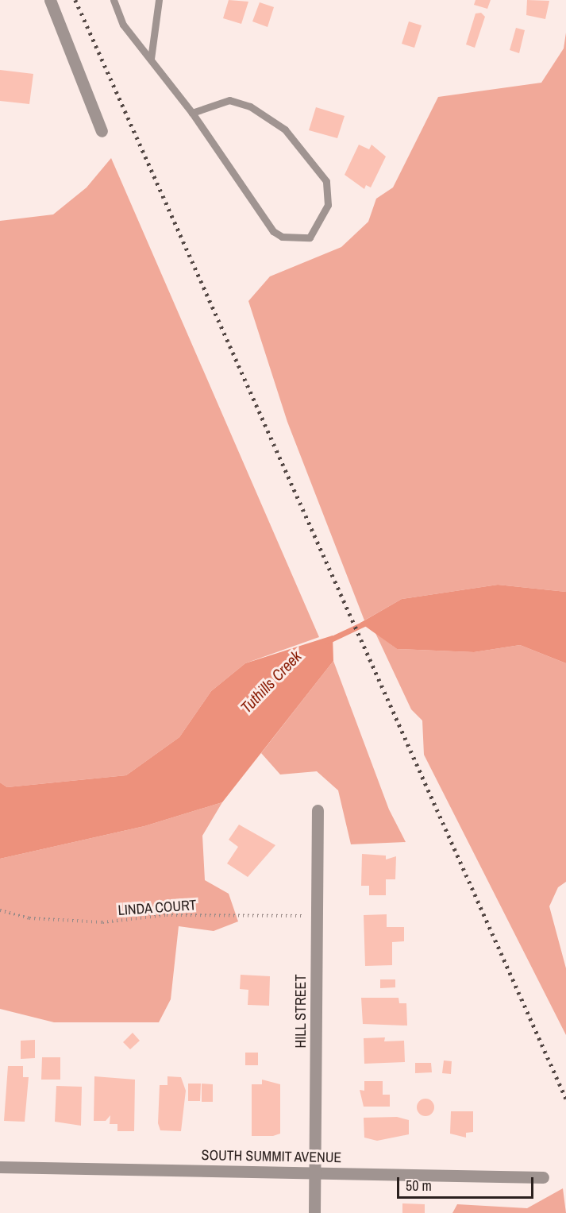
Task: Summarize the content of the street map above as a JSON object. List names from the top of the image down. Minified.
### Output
{"streets":{"street":["HILL STREET","SOUTH SUMMIT AVENUE"],"path":["LINDA COURT"]},"crossings":[["LINDA COURT","HILL STREET"],["HILL STREET","SOUTH SUMMIT AVENUE"]],"water":["Tuthills Creek"],"scale_bar":"50 m"}
